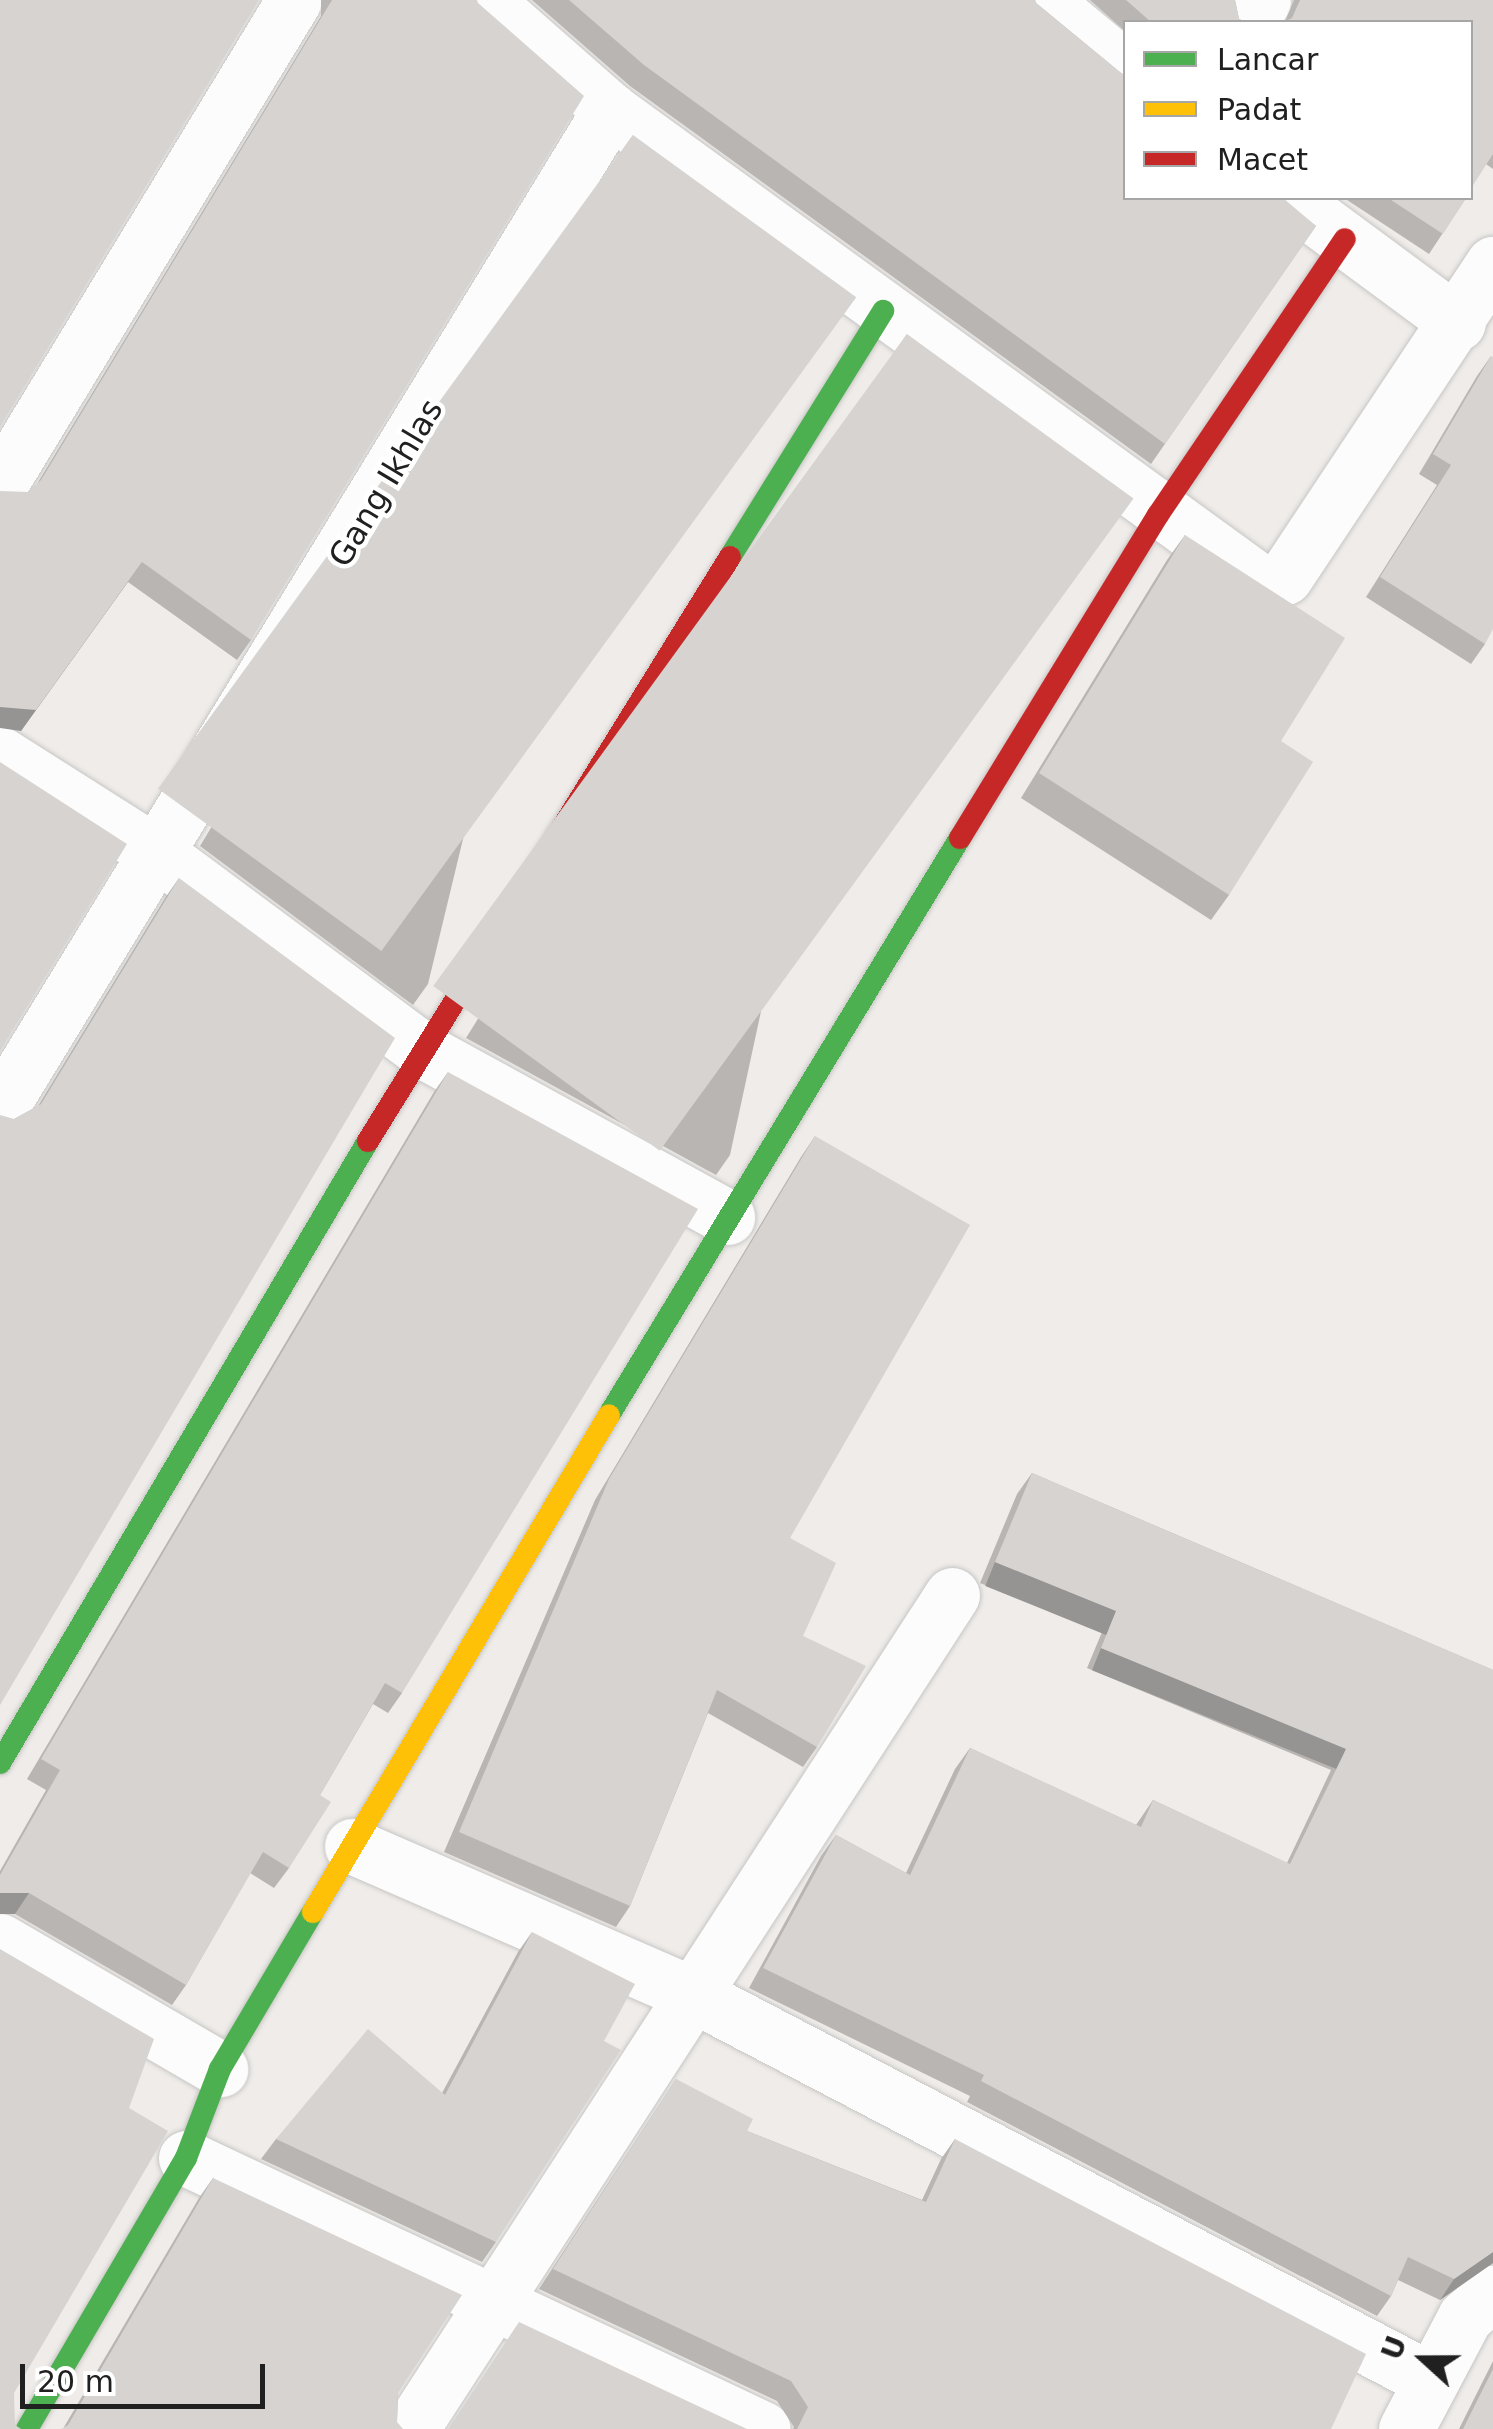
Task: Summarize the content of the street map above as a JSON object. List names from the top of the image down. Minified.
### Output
{"streets":{"street":["Gang Ikhlas"]},"legend":["Lancar","Padat","Macet"],"scale_bar":"20 m","north":"left"}
